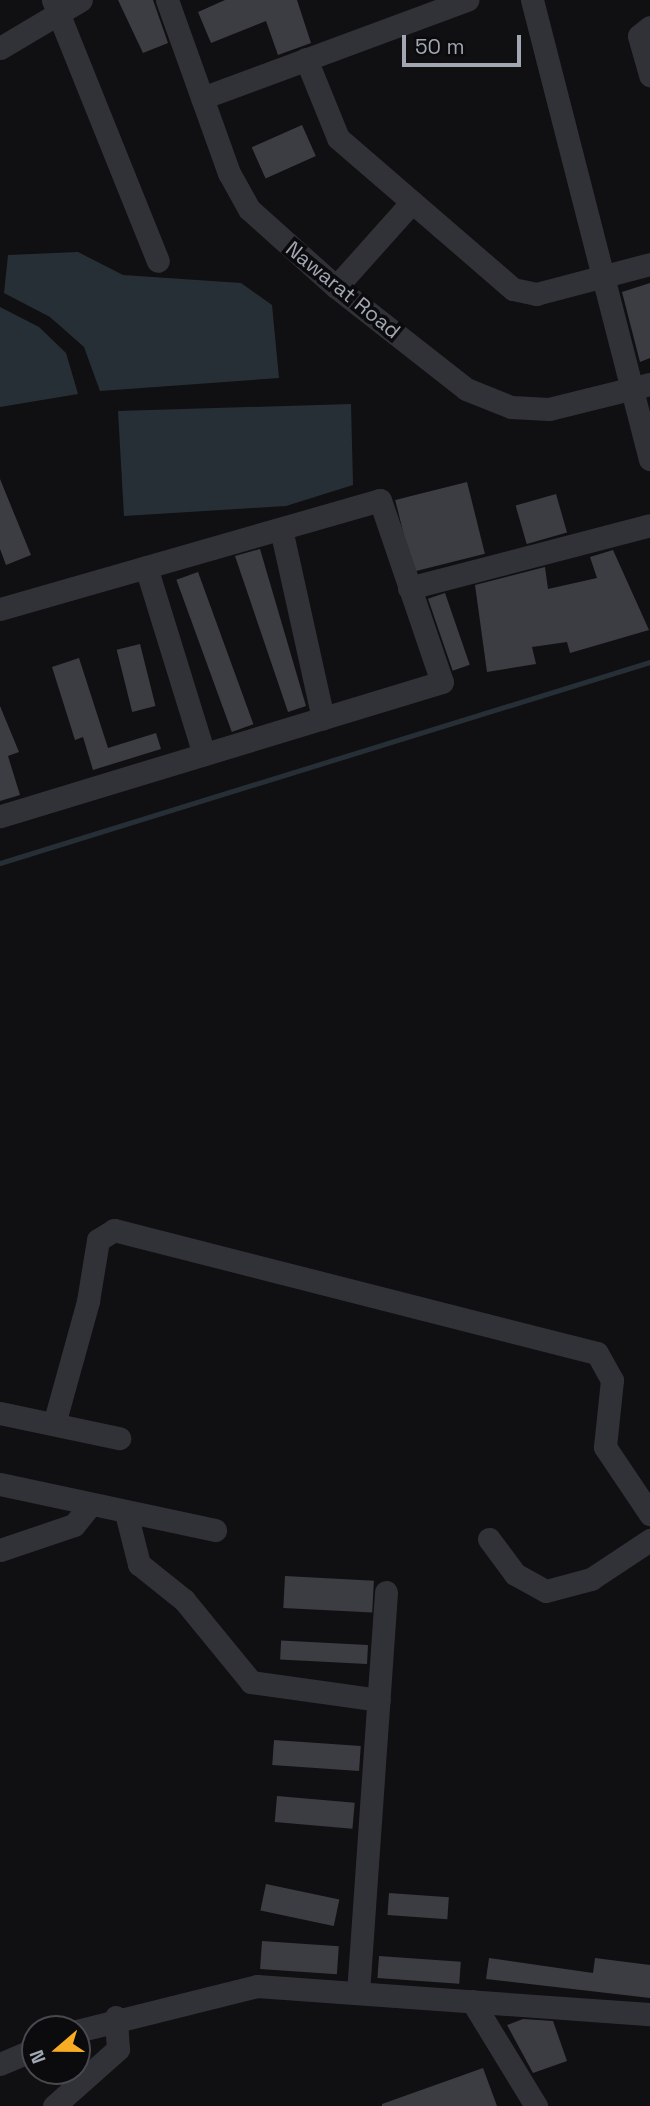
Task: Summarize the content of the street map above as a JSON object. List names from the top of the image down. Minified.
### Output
{"streets":{"street":["Nawarat Road"]},"scale_bar":"50 m","north":"left"}
